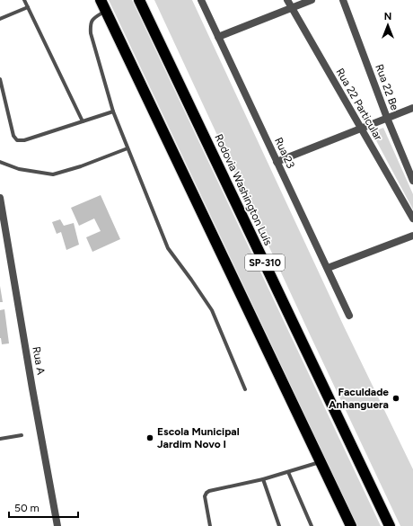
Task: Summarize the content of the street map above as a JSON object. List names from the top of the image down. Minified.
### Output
{"streets":{"highway":["Rodovia Washington Luís","SP-310"],"street":["Rua 22 Be","Rua 22 Particular","Rua 23","Rua A"]},"places":["Faculdade Anhanguera","Escola Municipal Jardim Novo I"],"scale_bar":"50 m","north":"top"}
